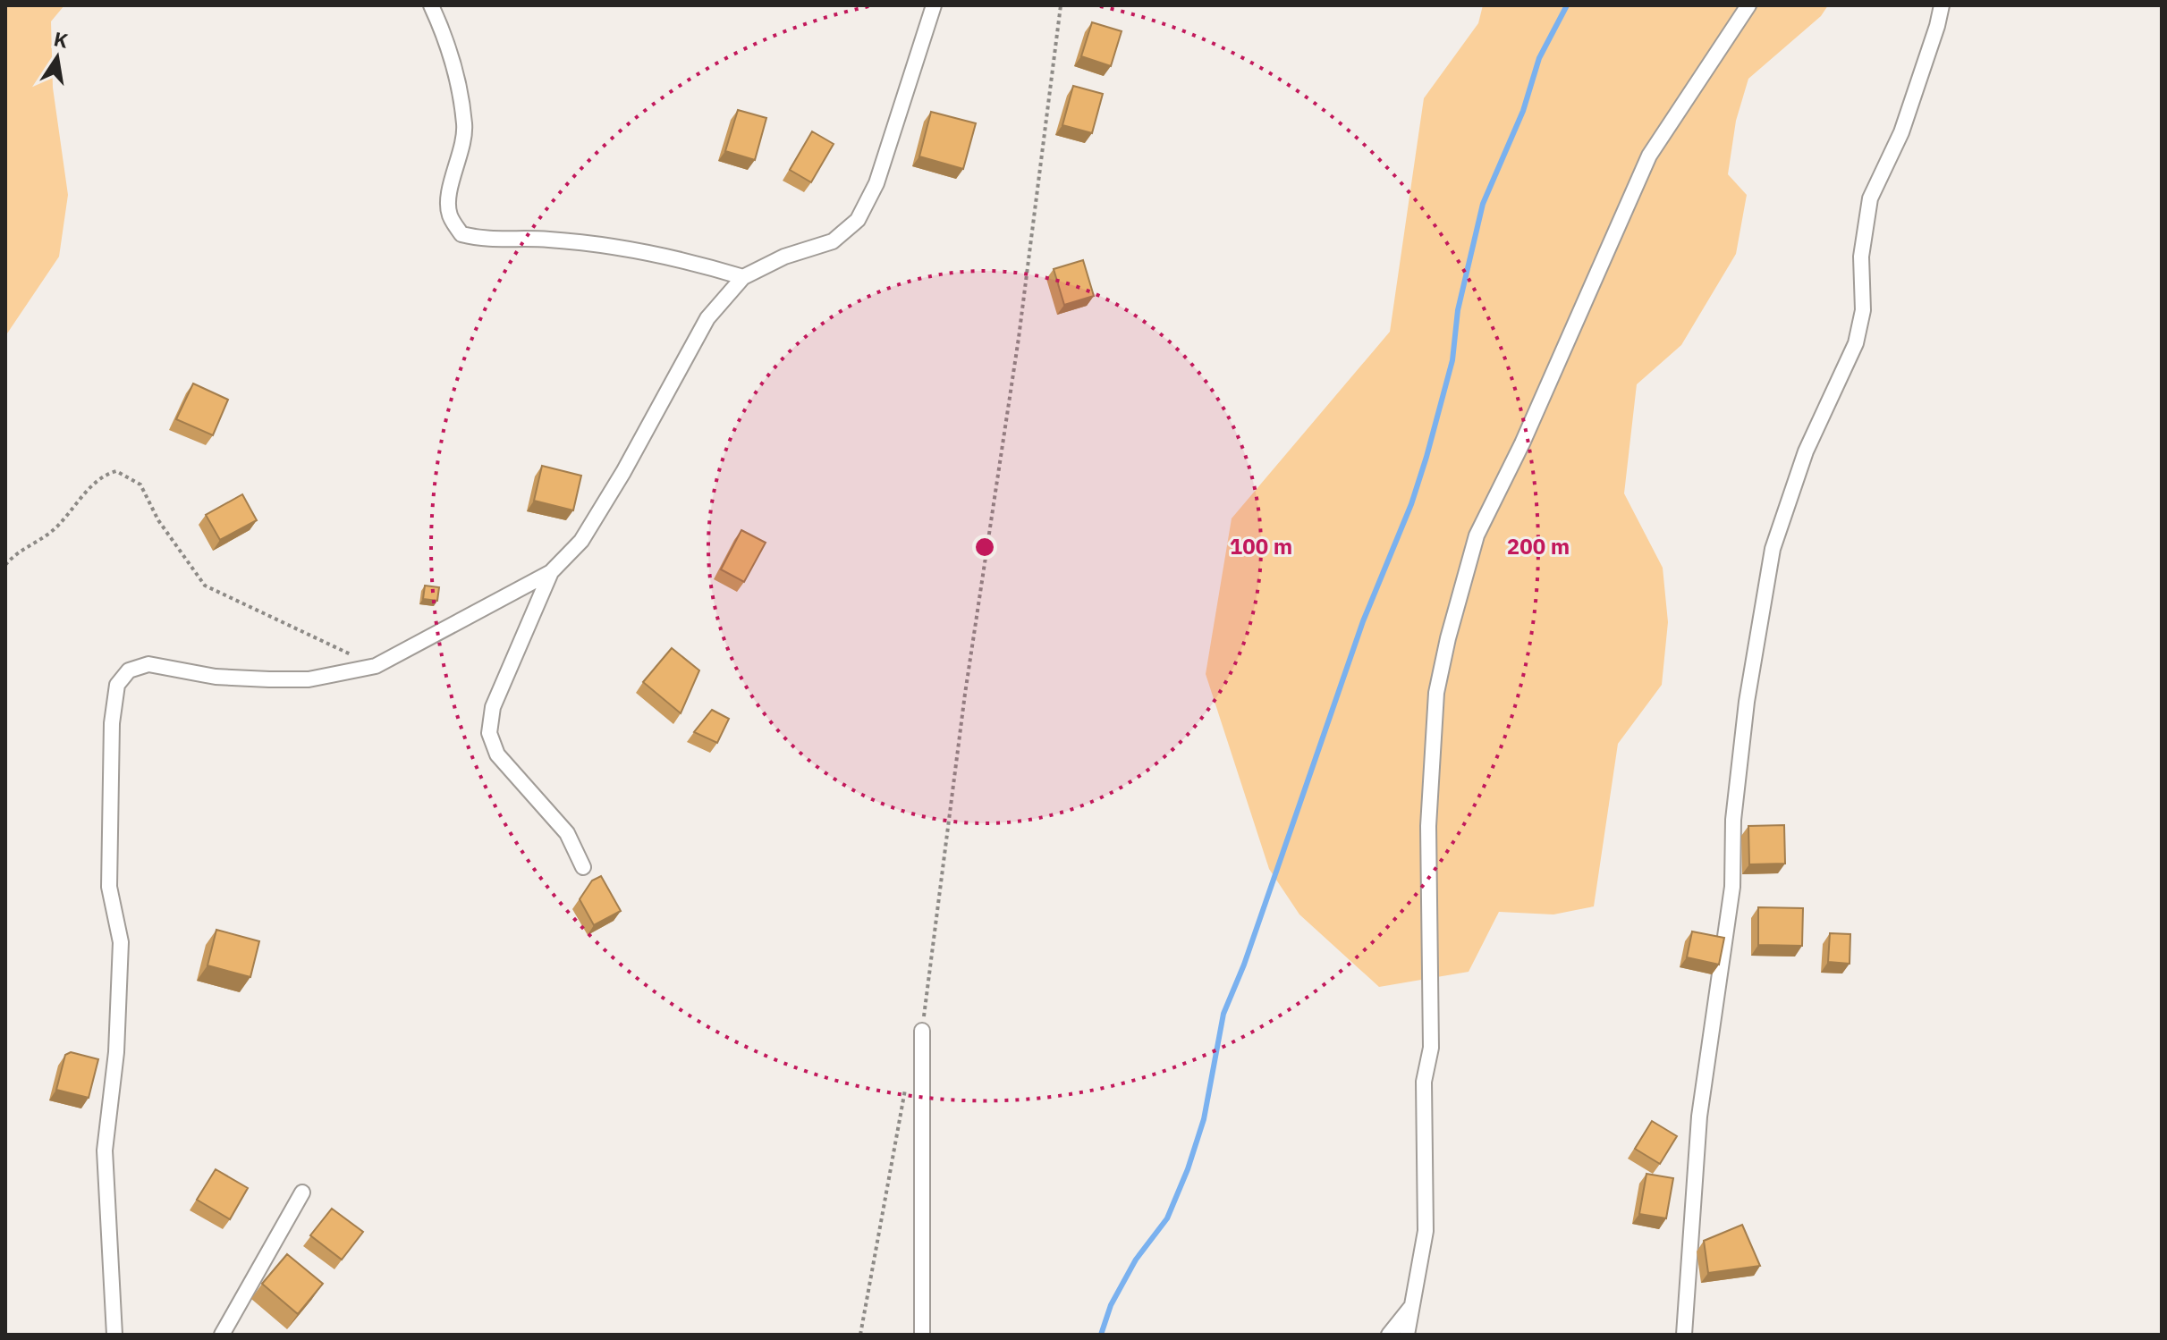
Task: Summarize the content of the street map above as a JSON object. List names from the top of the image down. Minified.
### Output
{"north":"top","rings":["100 m","200 m"]}
